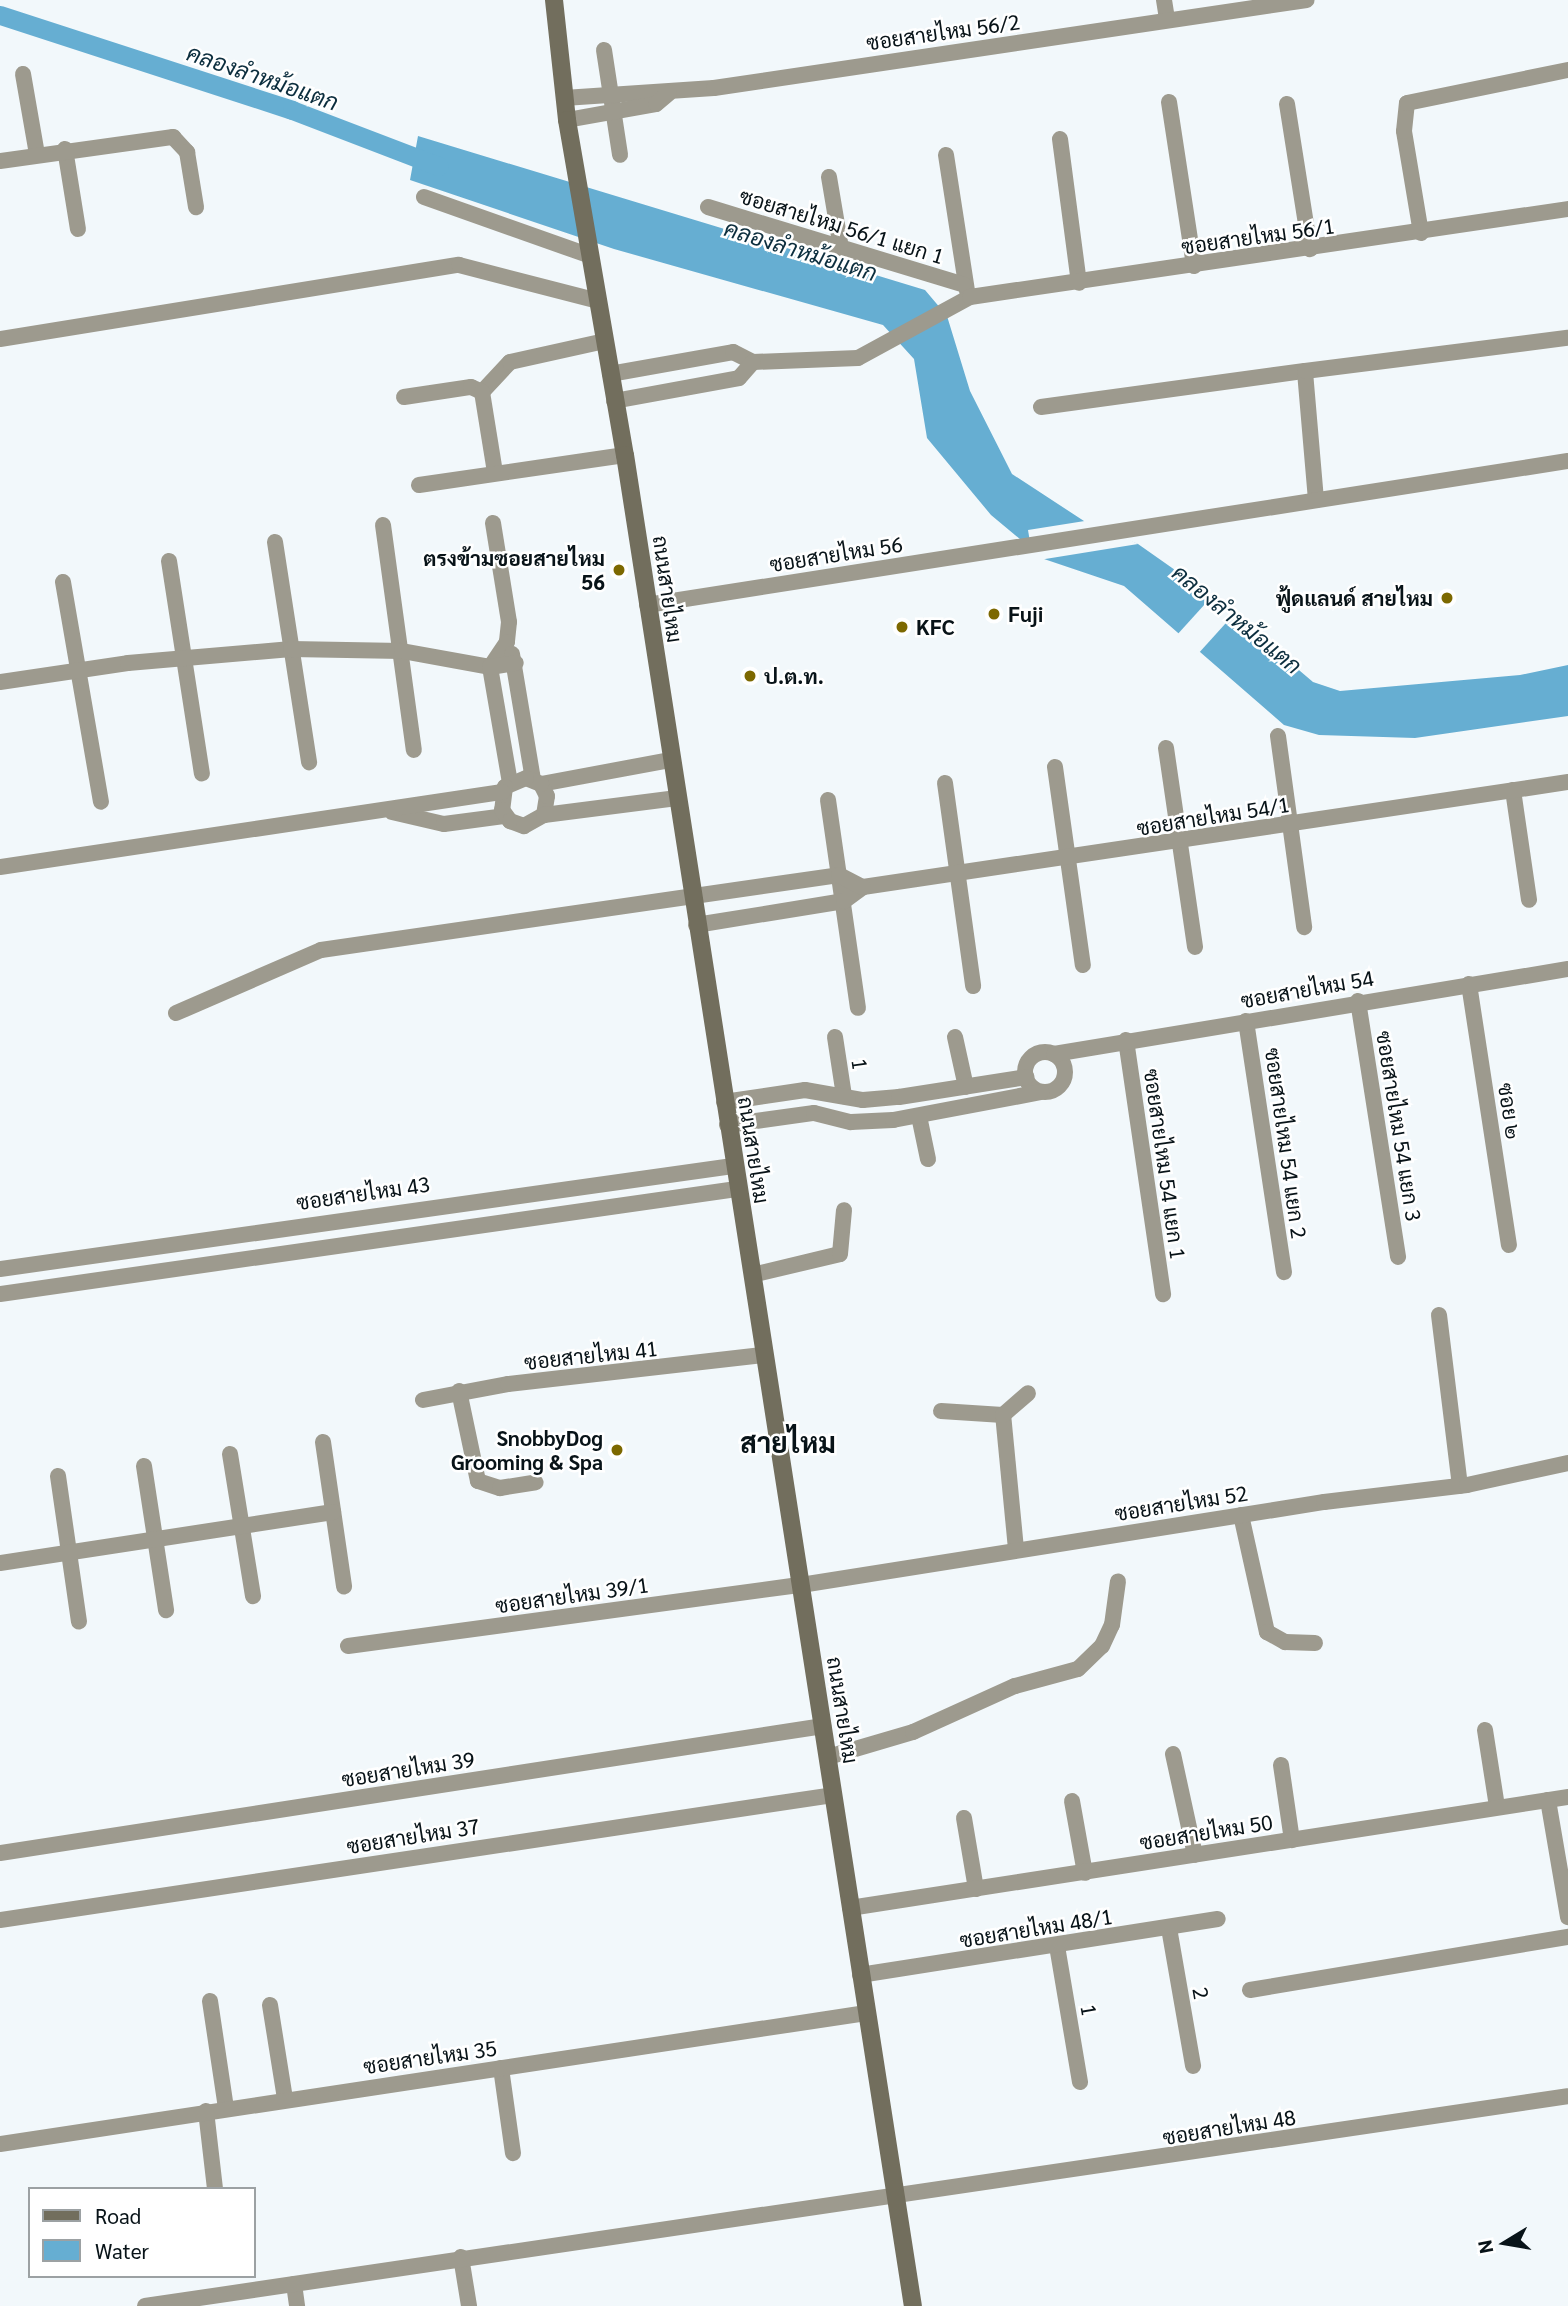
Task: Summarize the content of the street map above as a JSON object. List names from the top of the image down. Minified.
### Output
{"streets":{"main road":["ถนนสายไหม"],"street":["ซอยสายไหม 56/2","ซอยสายไหม 56/1 แยก 1","ซอยสายไหม 56/1","ซอยสายไหม 56","ซอยสายไหม 54/1","ซอยสายไหม 54","1","ซอย ๒","ซอยสายไหม 54 แยก 3","ซอยสายไหม 54 แยก 2","ซอยสายไหม 54 แยก 1","ซอยสายไหม 43","ซอยสายไหม 41","ซอยสายไหม 52","ซอยสายไหม 39/1","ซอยสายไหม 39","ซอยสายไหม 50","ซอยสายไหม 37","ซอยสายไหม 48/1","2","ซอยสายไหม 35","ซอยสายไหม 48"]},"crossings":[["ซอยสายไหม 56/2","ถนนสายไหม"],["ซอยสายไหม 56/1 แยก 1","ซอยสายไหม 56/1"],["ซอยสายไหม 56","ถนนสายไหม"],["ถนนสายไหม","ซอยสายไหม 43"],["ถนนสายไหม","ซอยสายไหม 41"],["ถนนสายไหม","ซอยสายไหม 52"],["ถนนสายไหม","ซอยสายไหม 39/1"],["ถนนสายไหม","ซอยสายไหม 39"],["ถนนสายไหม","ซอยสายไหม 50"],["ถนนสายไหม","ซอยสายไหม 37"],["ถนนสายไหม","ซอยสายไหม 48/1"],["ถนนสายไหม","ซอยสายไหม 35"],["ถนนสายไหม","ซอยสายไหม 48"],["ซอยสายไหม 54","ซอย ๒"],["ซอยสายไหม 54","ซอยสายไหม 54 แยก 3"],["ซอยสายไหม 54","ซอยสายไหม 54 แยก 2"],["ซอยสายไหม 54","ซอยสายไหม 54 แยก 1"],["1","ซอยสายไหม 48/1"],["ซอยสายไหม 52","ซอยสายไหม 39/1"],["ซอยสายไหม 48/1","2"]],"districts":["สายไหม"],"water":["คลองลำหม้อแตก"],"places":["ตรงข้ามซอยสายไหม 56","ฟู้ดแลนด์ สายไหม","Fuji","KFC","ป.ต.ท.","SnobbyDog Grooming & Spa"],"legend":["Road","Water"],"north":"left"}
